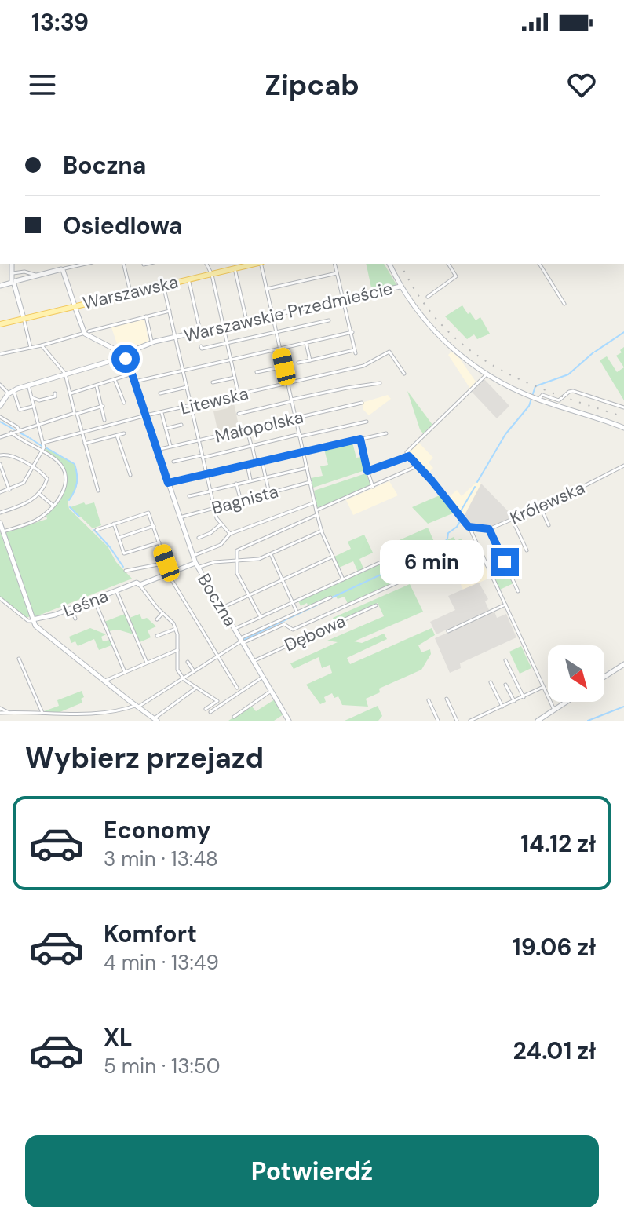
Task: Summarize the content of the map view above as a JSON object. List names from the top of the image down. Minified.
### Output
{"streets":{"main road":["Warszawska"],"street":["Warszawskie Przedmieście","Litewska","Małopolska","Bagnista","Królewska","Boczna","Leśna","Dębowa"]},"crossings":[["Warszawskie Przedmieście","Boczna"],["Litewska","Boczna"],["Małopolska","Boczna"],["Bagnista","Boczna"],["Boczna","Leśna"],["Boczna","Dębowa"]],"north":"bottom right","page":{"status":"13:39","header":"Zipcab","banner":["Boczna","Osiedlowa"],"bubble":"6 min","heading":"Wybierz przejazd","list":[{"name":"Economy","note":"3 min · 13:48","value":"14.12 zł"},{"name":"Komfort","note":"4 min · 13:49","value":"19.06 zł"},{"name":"XL","note":"5 min · 13:50","value":"24.01 zł"}],"buttons":"Potwierdź"}}
